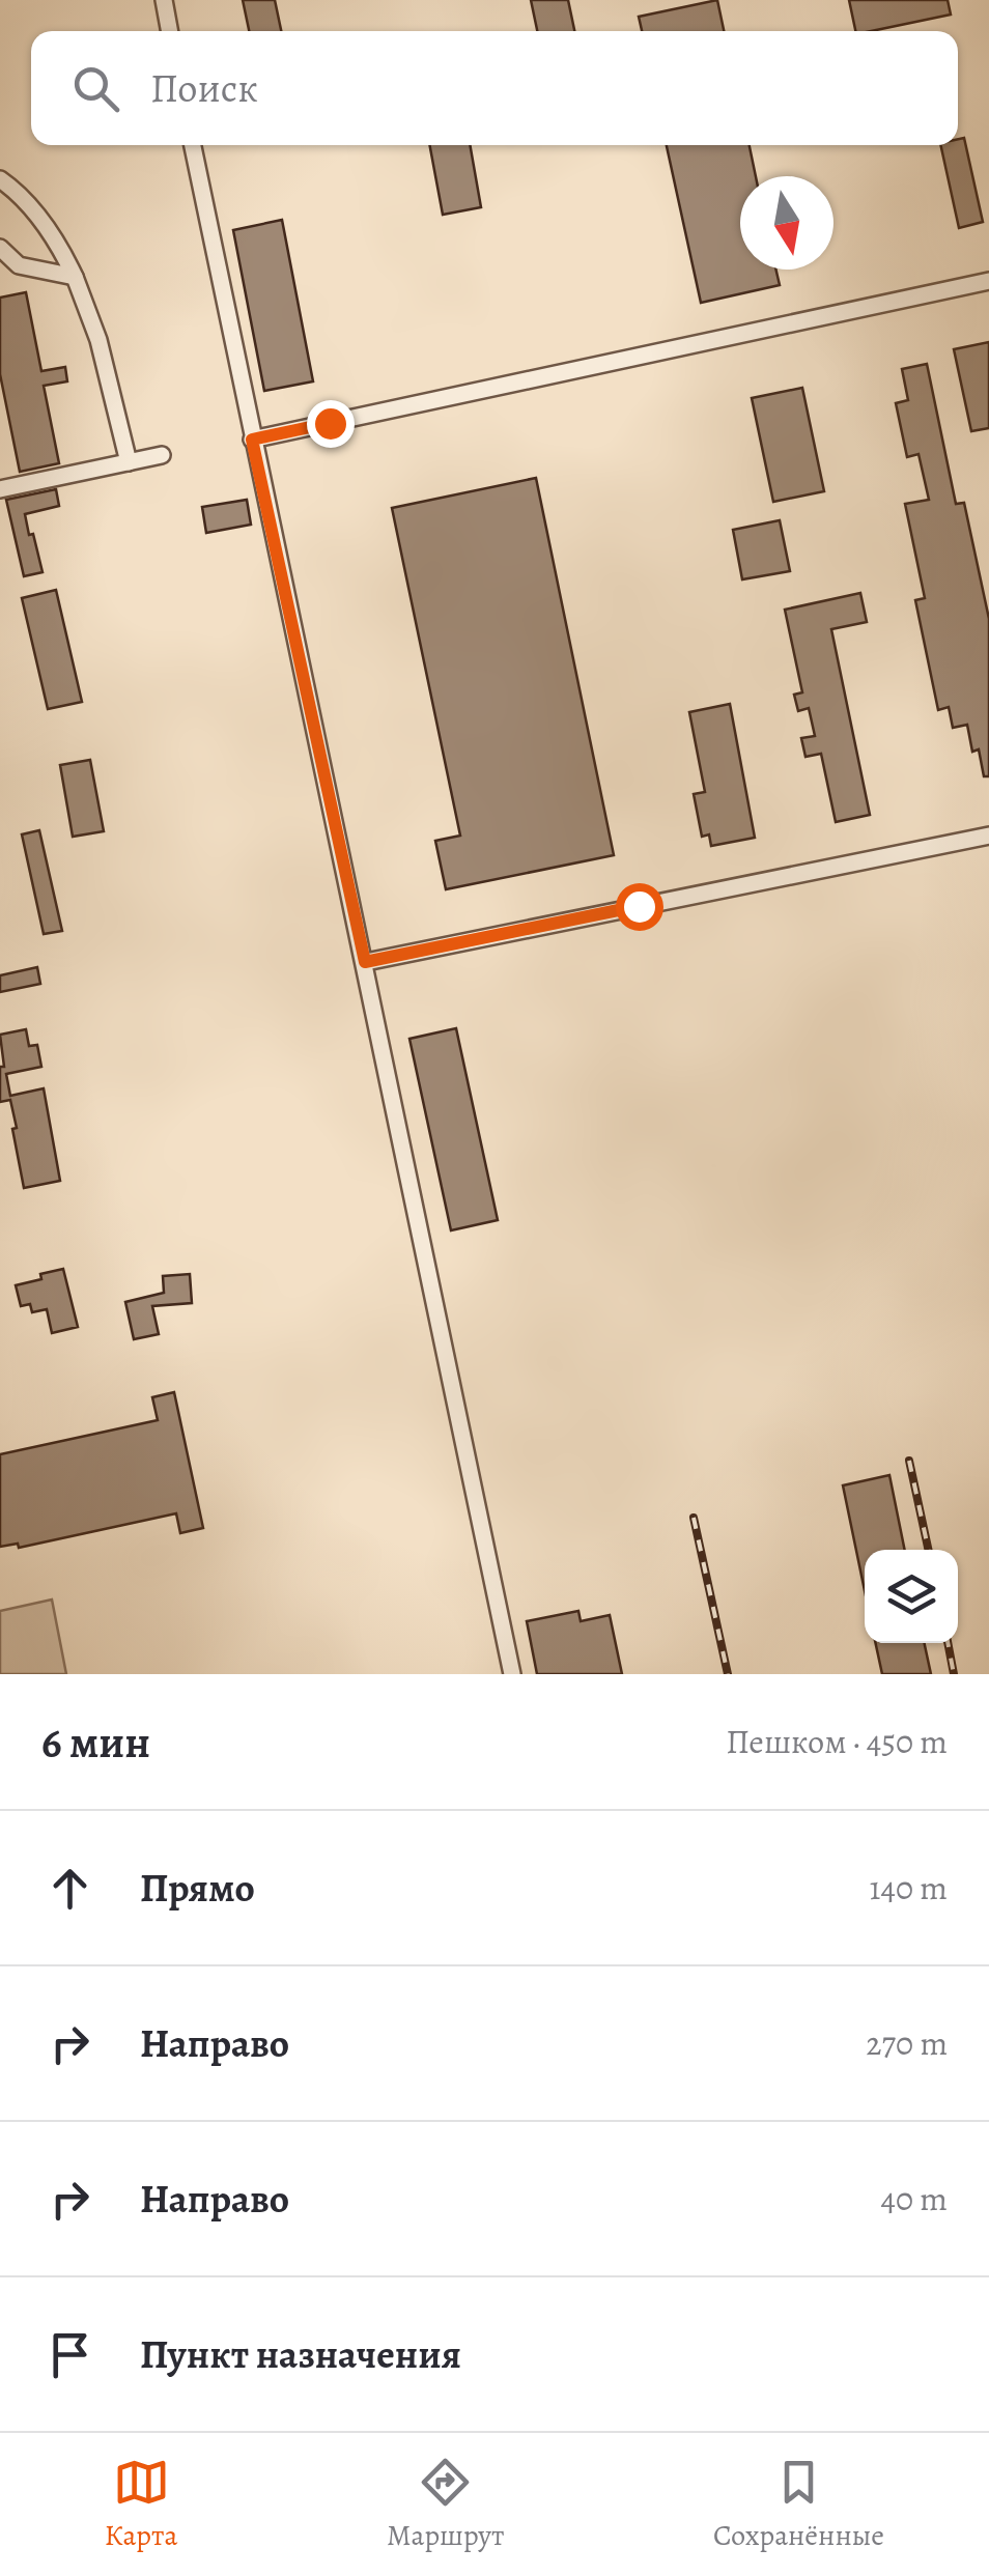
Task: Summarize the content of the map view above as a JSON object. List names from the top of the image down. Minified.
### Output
{"north":"bottom","page":{"search":"Поиск","heading":["6 мин","Пешком · 450 m"],"list":[["Прямо","140 m"],["Направо","270 m"],["Направо","40 m"],"Пункт назначения"],"nav":["Карта","Маршрут","Сохранённые"]}}
